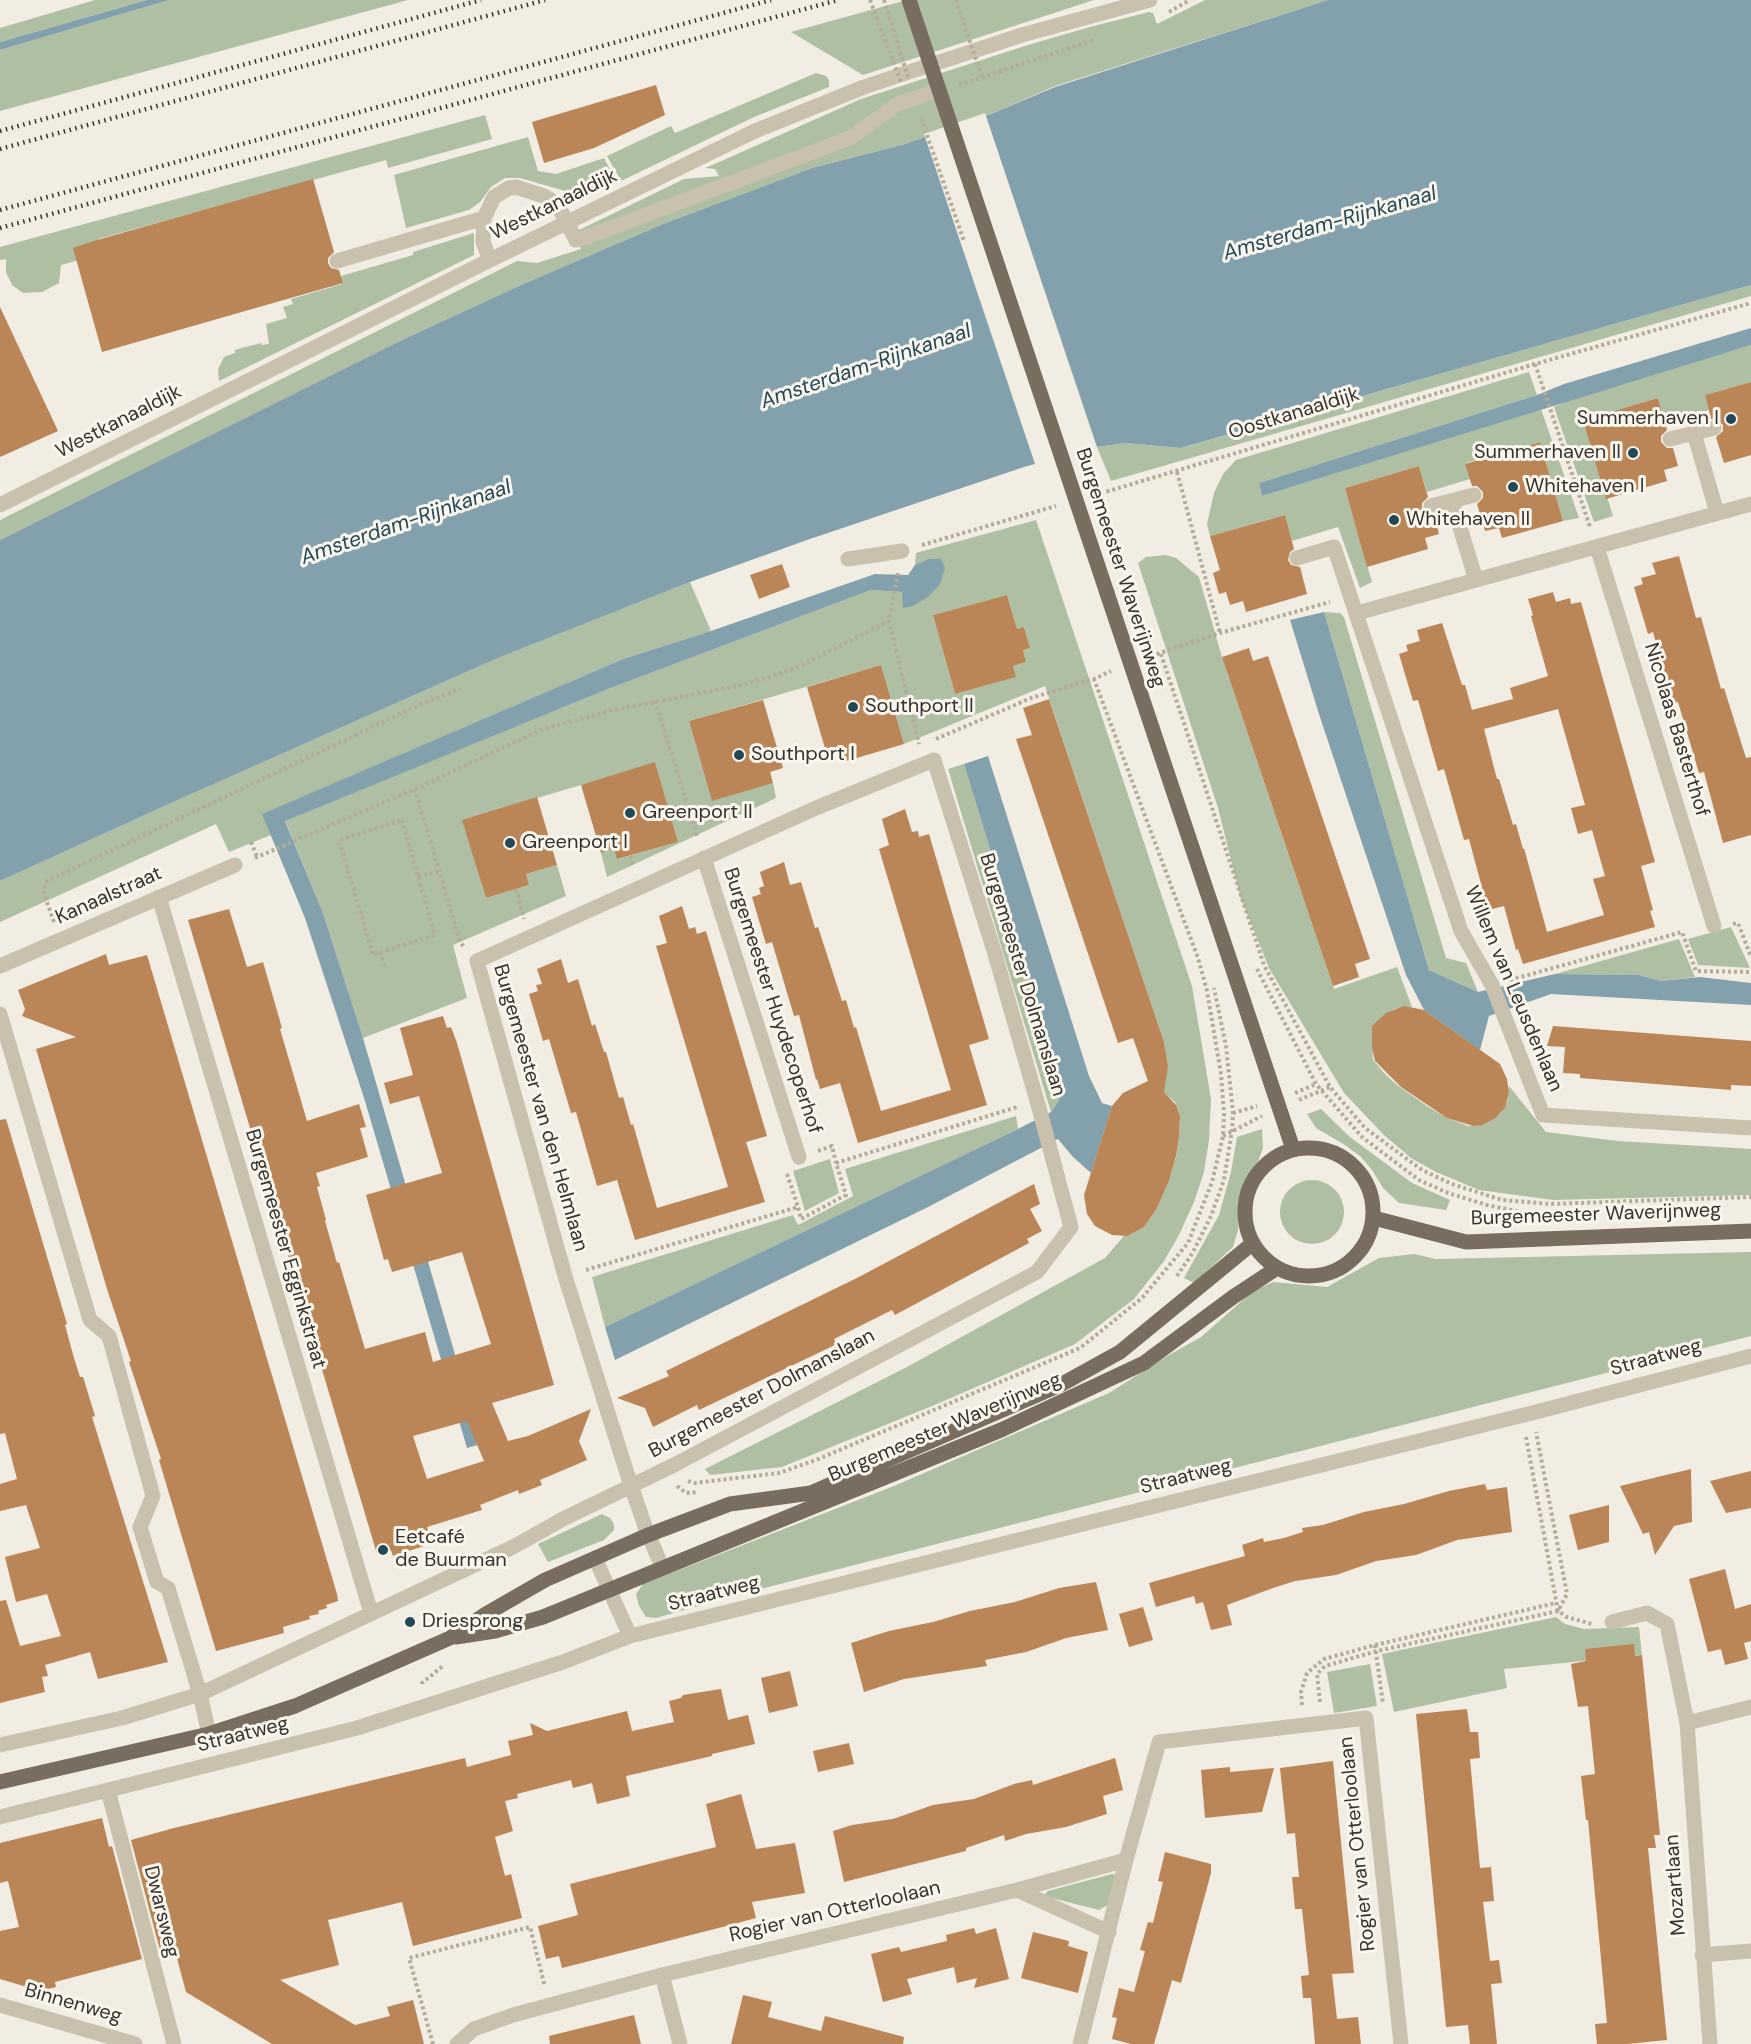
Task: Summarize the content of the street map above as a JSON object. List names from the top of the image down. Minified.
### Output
{"streets":{"main road":["Burgemeester Waverijnweg","Straatweg"],"street":["Westkanaaldijk","Nicolaas Basterthof","Kanaalstraat","Burgemeester Dolmanslaan","Willem van Leusdenlaan","Burgemeester Huydecoperhof","Burgemeester van den Helmlaan","Burgemeester Egginkstraat","Rogier van Otterloolaan","Mozartlaan","Dwarsweg","Binnenweg"],"path":["Oostkanaaldijk"]},"crossings":[["Burgemeester Waverijnweg","Burgemeester van den Helmlaan"],["Burgemeester Waverijnweg","Straatweg"],["Kanaalstraat","Burgemeester Egginkstraat"],["Burgemeester Dolmanslaan","Burgemeester van den Helmlaan"],["Burgemeester Dolmanslaan","Burgemeester Egginkstraat"],["Burgemeester Dolmanslaan","Straatweg"],["Burgemeester Huydecoperhof","Burgemeester van den Helmlaan"],["Straatweg","Dwarsweg"]],"water":["Amsterdam-Rijnkanaal"],"places":["Summerhaven I","Summerhaven II","Whitehaven I","Whitehaven II","Southport II","Southport I","Greenport II","Greenport I","Eetcafé de Buurman","Driesprong"]}
